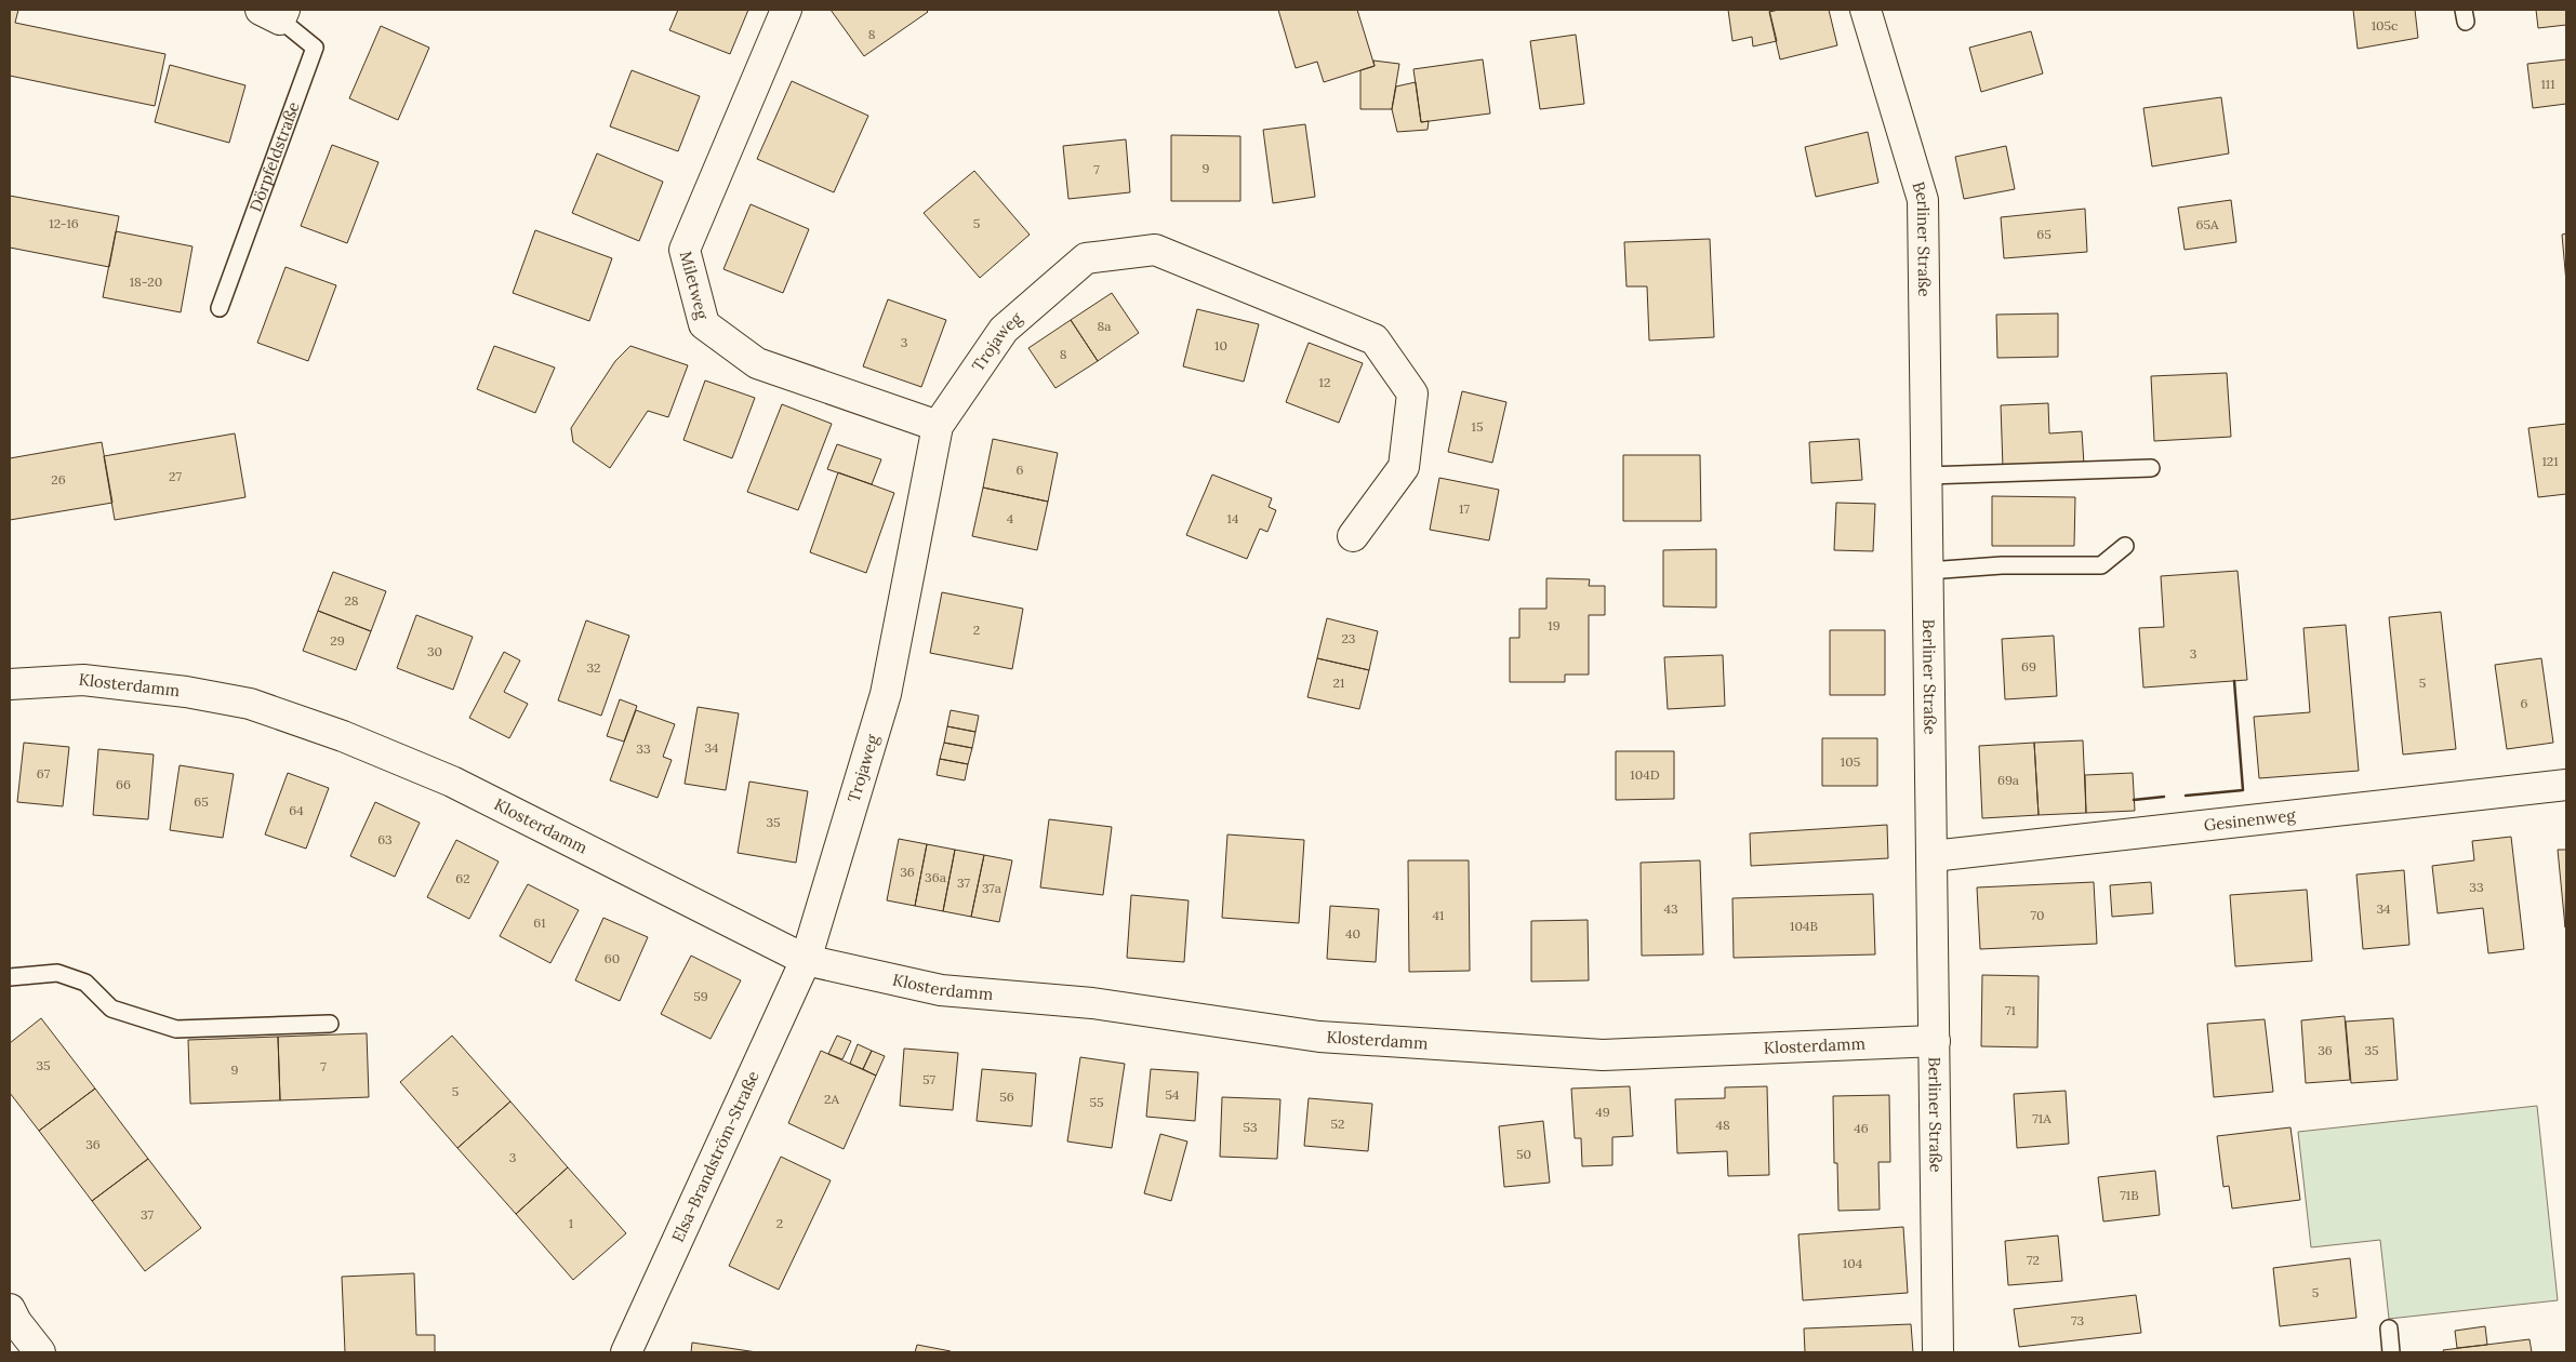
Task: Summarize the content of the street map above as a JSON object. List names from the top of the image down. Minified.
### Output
{"streets":{"street":["Berliner Straße","Miletweg","Trojaweg","Klosterdamm","Gesinenweg","Elsa-Brandström-Straße"],"lane":["Dörpfeldstraße"]},"crossings":[["Berliner Straße","Klosterdamm"],["Berliner Straße","Gesinenweg"],["Miletweg","Trojaweg"],["Trojaweg","Klosterdamm"],["Trojaweg","Elsa-Brandström-Straße"],["Klosterdamm","Elsa-Brandström-Straße"]],"house_numbers":["105c","8","111","9","7","12-16","5","65A","65","18-20","8a","3","10","8","12","15","121","6","27","26","17","4","14","28","19","2","23","29","30","3","69","32","21","5","6","34","33","105","67","104D","69a","66","65","64","35","63","36","36a","62","37","33","37a","43","34","41","70","61","104B","40","60","59","71","36","35","35","7","9","57","5","54","56","2A","55","49","71A","52","48","53","46","36","50","3","71B","37","1","2","72","104","5","73"]}
